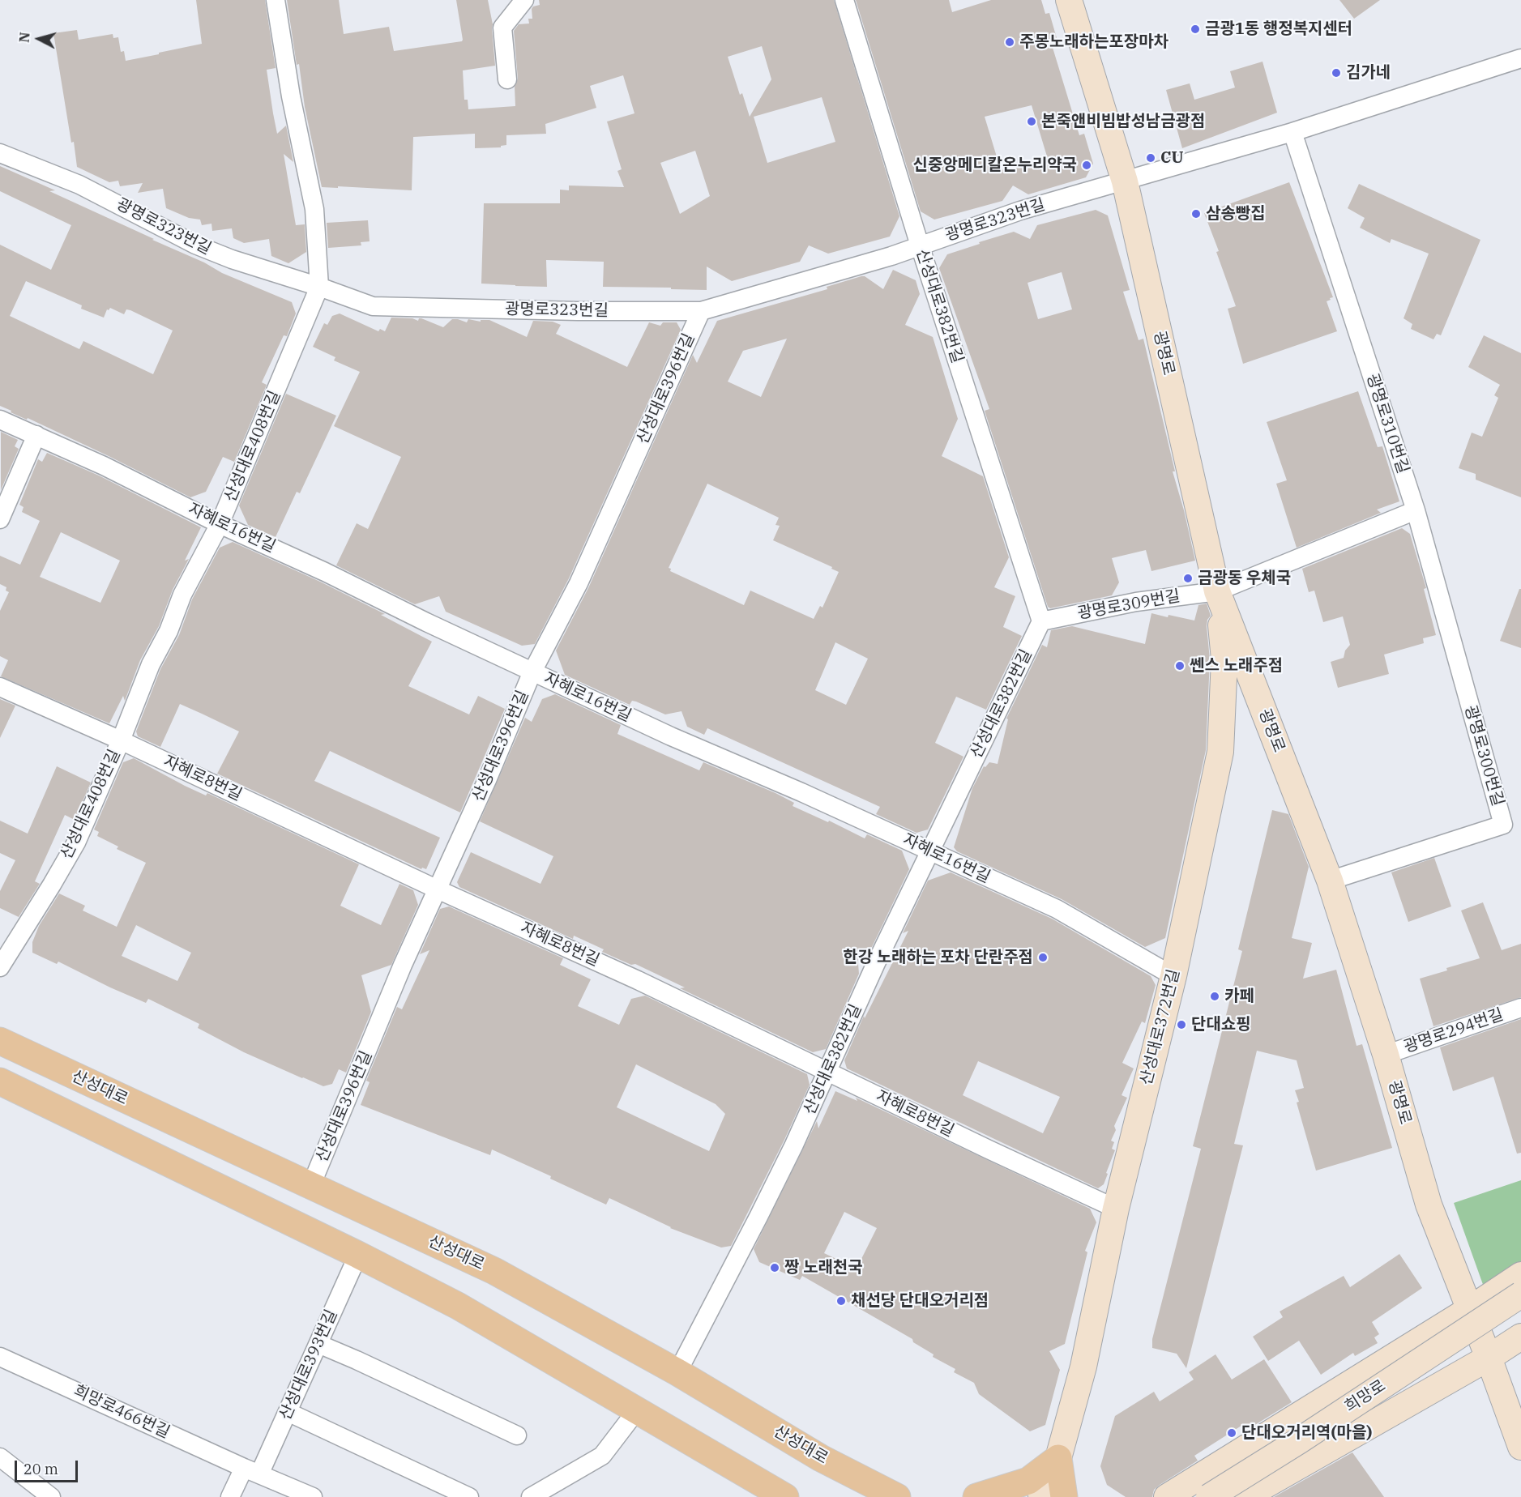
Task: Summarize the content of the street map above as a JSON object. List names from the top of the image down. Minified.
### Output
{"streets":{"main road":["광명로","산성대로372번길","산성대로","희망로"],"street":["광명로323번길","산성대로382번길","산성대로396번길","광명로310번길","산성대로408번길","자혜로16번길","광명로309번길","광명로300번길","자혜로8번길","광명로294번길","산성대로393번길","희망로466번길"]},"crossings":[["광명로323번길","산성대로382번길"],["광명로323번길","광명로"],["광명로323번길","산성대로396번길"],["광명로323번길","광명로310번길"],["광명로323번길","산성대로408번길"],["산성대로382번길","자혜로16번길"],["산성대로382번길","광명로309번길"],["산성대로382번길","자혜로8번길"],["산성대로382번길","산성대로"],["광명로","광명로309번길"],["광명로","광명로300번길"],["광명로","산성대로372번길"],["광명로","광명로294번길"],["산성대로396번길","자혜로16번길"],["산성대로396번길","자혜로8번길"],["산성대로396번길","산성대로"],["광명로310번길","광명로300번길"],["산성대로408번길","자혜로16번길"],["산성대로408번길","자혜로8번길"],["자혜로16번길","산성대로372번길"],["광명로309번길","산성대로372번길"],["자혜로8번길","산성대로372번길"],["산성대로393번길","희망로466번길"]],"places":["금광1동 행정복지센터","주몽노래하는포장마차","김가네","본죽앤비빔밥성남금광점","CU","신중앙메디칼온누리약국","삼송빵집","금광동 우체국","쎈스 노래주점","한강 노래하는 포차 단란주점","카페","단대쇼핑","짱 노래천국","채선당 단대오거리점","단대오거리역(마을)"],"scale_bar":"20 m","north":"left"}
